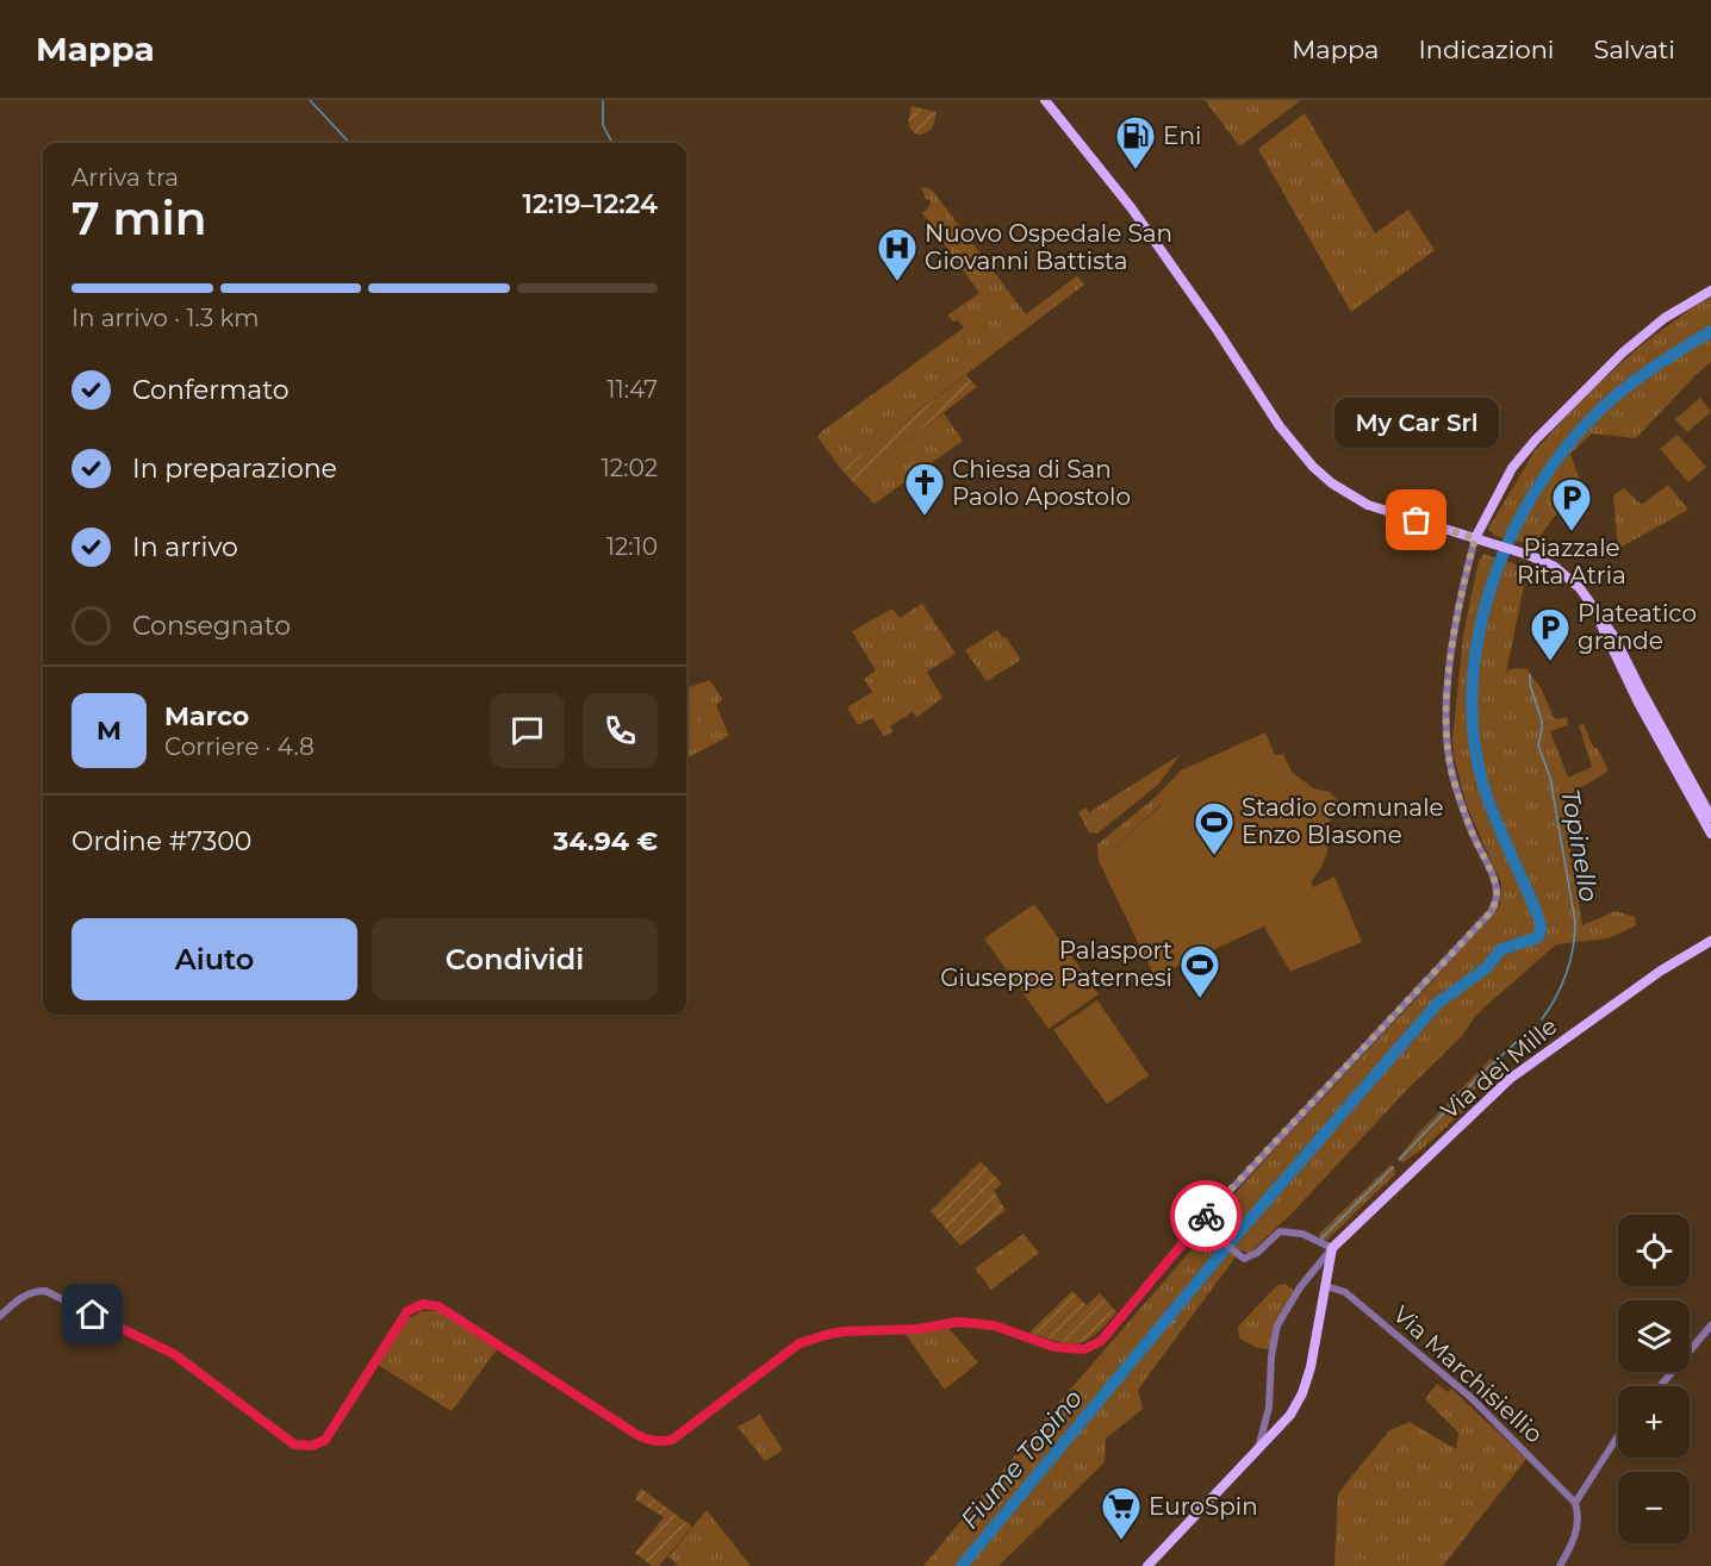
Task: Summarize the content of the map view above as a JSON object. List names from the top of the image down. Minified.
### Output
{"streets":{"main road":["Via dei Mille"],"street":["Via Marchisiellio"]},"water":["Topinello","Fiume Topino"],"places":{"fuel station":["Eni"],"hospital":["Nuovo Ospedale San Giovanni Battista"],"church":["Chiesa di San Paolo Apostolo"],"other":["My Car Srl"],"parking":["Piazzale Rita Atria","Plateatico grande"],"sports":["Stadio comunale Enzo Blasone","Palasport Giuseppe Paternesi"],"supermarket":["EuroSpin"]},"page":{"header":"Mappa","nav":["Mappa","Indicazioni","Salvati"],"heading":["7 min","Arriva tra","12:19–12:24"],"panel":["Marco","Corriere · 4.8","Ordine #7300","34.94 €"],"bar":"In arrivo · 1.3 km","list":[["Confermato","11:47"],["In preparazione","12:02"],["In arrivo","12:10"],"Consegnato"],"bubble":"My Car Srl","round":"M","buttons":["Aiuto","Condividi"],"map_buttons":["+","−"]}}
